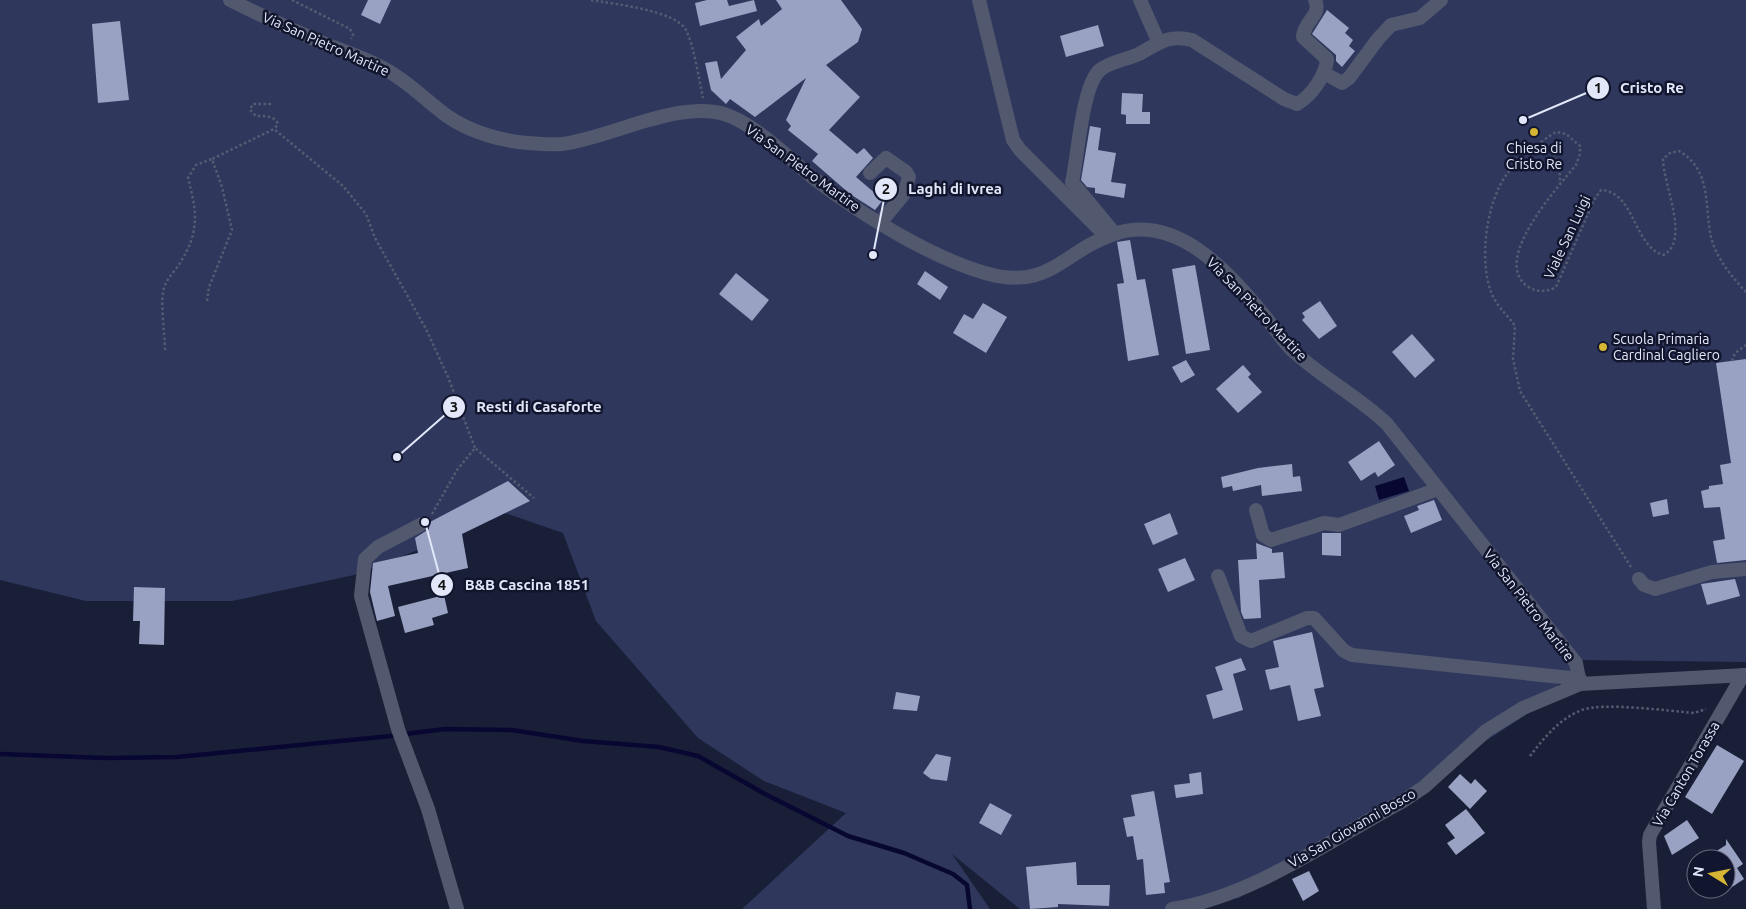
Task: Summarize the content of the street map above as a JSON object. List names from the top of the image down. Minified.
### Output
{"streets":{"street":["Via San Pietro Martire","Via Canton Torassa","Via San Giovanni Bosco"],"path":["Viale San Luigi"]},"crossings":[["Via San Pietro Martire","Via San Giovanni Bosco"],["Via Canton Torassa","Via San Giovanni Bosco"]],"places":["Cristo Re","Chiesa di Cristo Re","Laghi di Ivrea","Scuola Primaria Cardinal Cagliero","Resti di Casaforte","B&B Cascina 1851"],"north":"left"}
